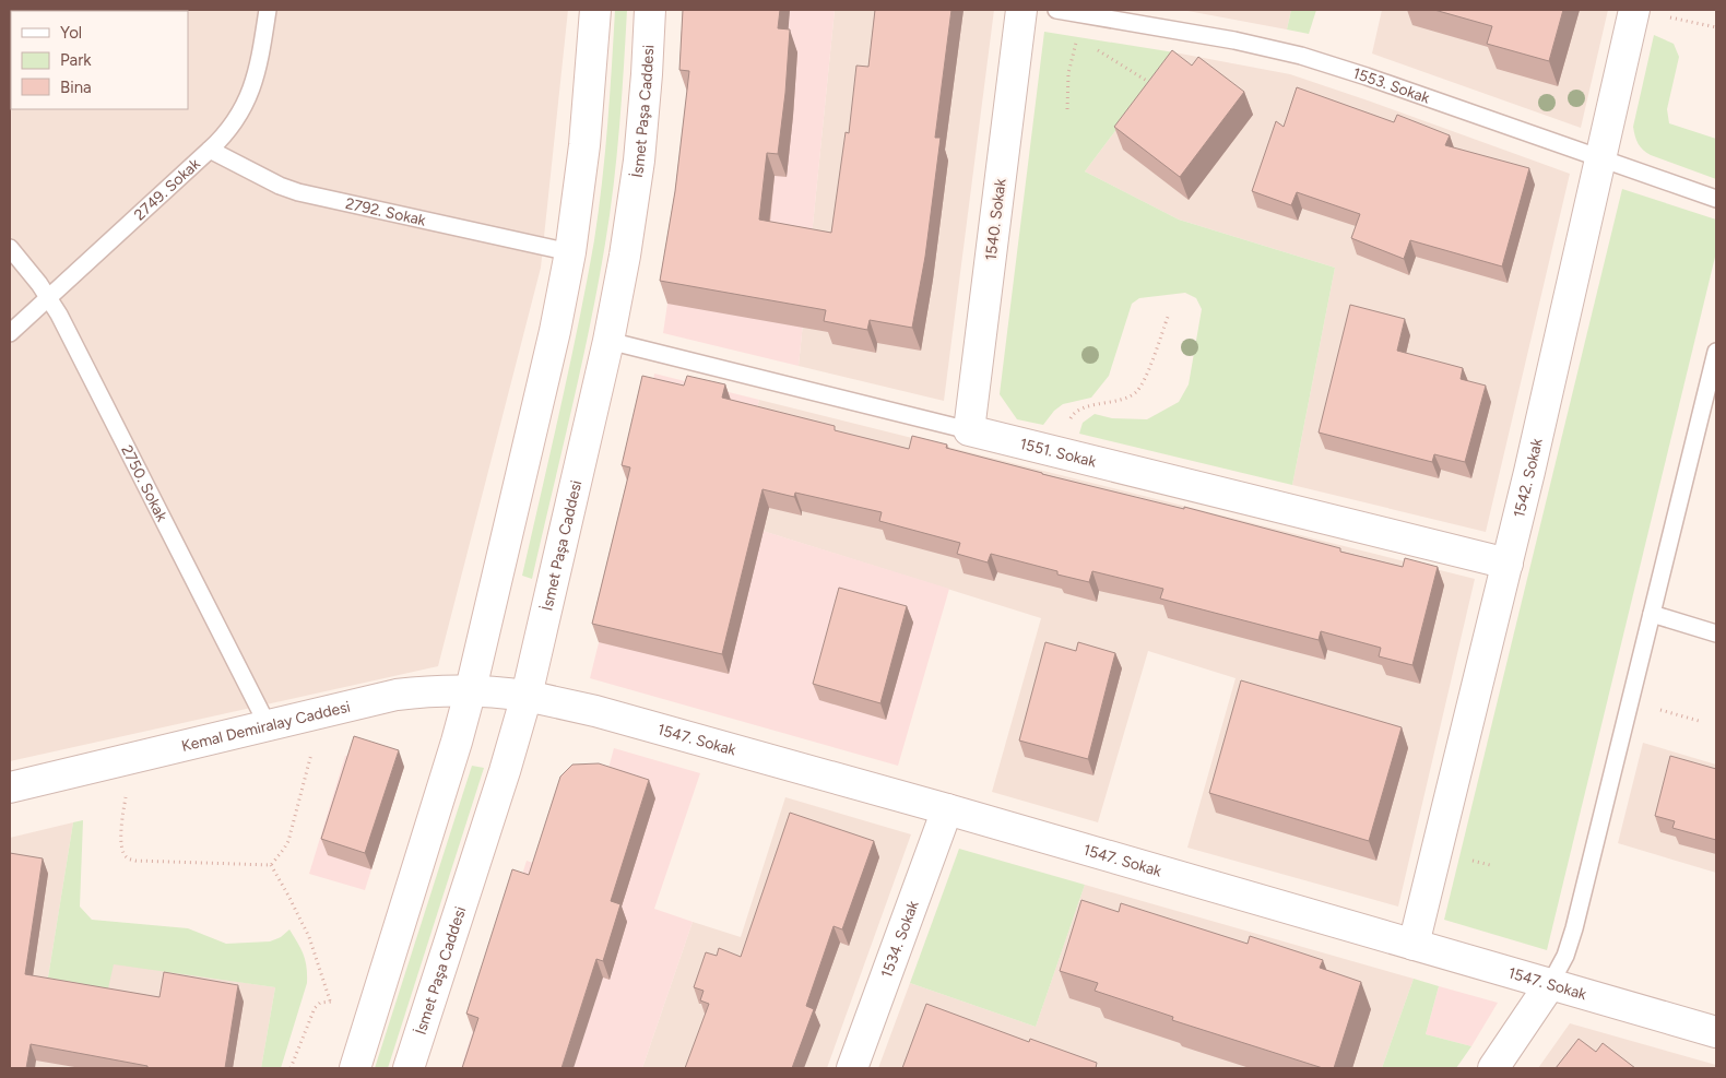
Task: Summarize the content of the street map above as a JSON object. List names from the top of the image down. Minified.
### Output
{"streets":{"street":["İsmet Paşa Caddesi","1540. Sokak","1551. Sokak","1542. Sokak","Kemal Demiralay Caddesi","1547. Sokak","1534. Sokak"],"lane":["1553. Sokak","2749. Sokak","2792. Sokak","2750. Sokak"]},"crossings":[["1553. Sokak","1542. Sokak"],["İsmet Paşa Caddesi","1551. Sokak"],["İsmet Paşa Caddesi","Kemal Demiralay Caddesi"],["İsmet Paşa Caddesi","1547. Sokak"],["2749. Sokak","2792. Sokak"],["2749. Sokak","2750. Sokak"],["1540. Sokak","1551. Sokak"],["1551. Sokak","1542. Sokak"],["1542. Sokak","1547. Sokak"],["2750. Sokak","Kemal Demiralay Caddesi"],["Kemal Demiralay Caddesi","1547. Sokak"],["1547. Sokak","1534. Sokak"]],"legend":["Yol","Park","Bina"]}
